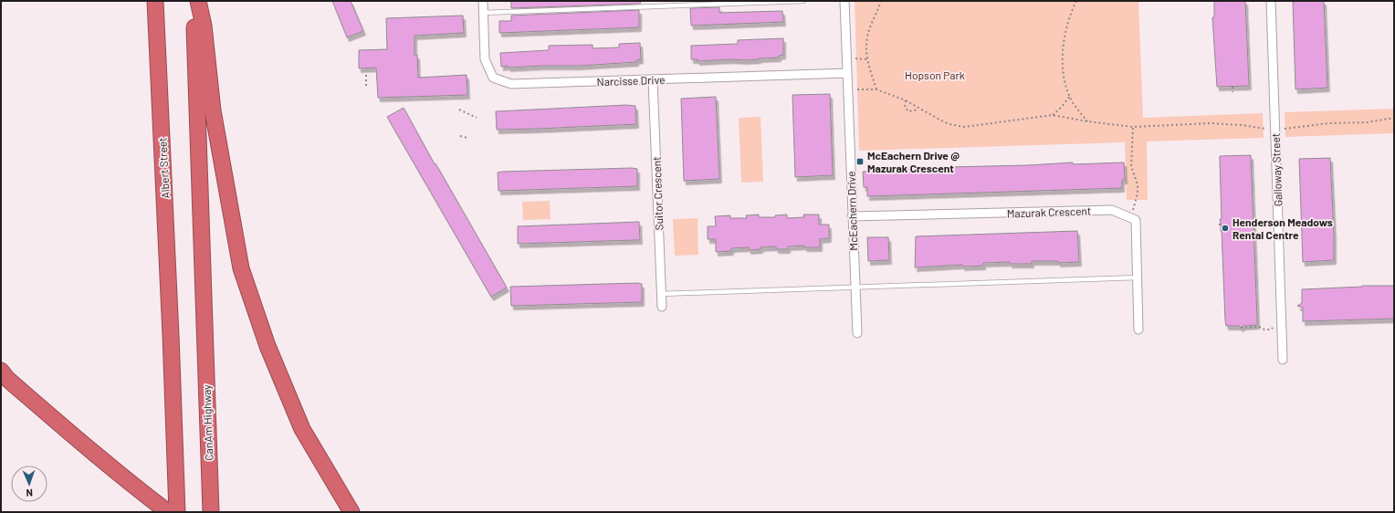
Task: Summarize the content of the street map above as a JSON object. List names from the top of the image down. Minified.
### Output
{"streets":{"highway":["Albert Street","CanAm Highway"],"street":["Narcisse Drive","Galloway Street","Suitor Crescent","McEachern Drive","Mazurak Crescent"]},"crossings":[["Narcisse Drive","Suitor Crescent"],["Narcisse Drive","McEachern Drive"],["McEachern Drive","Mazurak Crescent"]],"parks":["Hopson Park"],"places":{"transit":["McEachern Drive @ Mazurak Crescent"],"other":["Henderson Meadows Rental Centre"]},"north":"bottom"}
